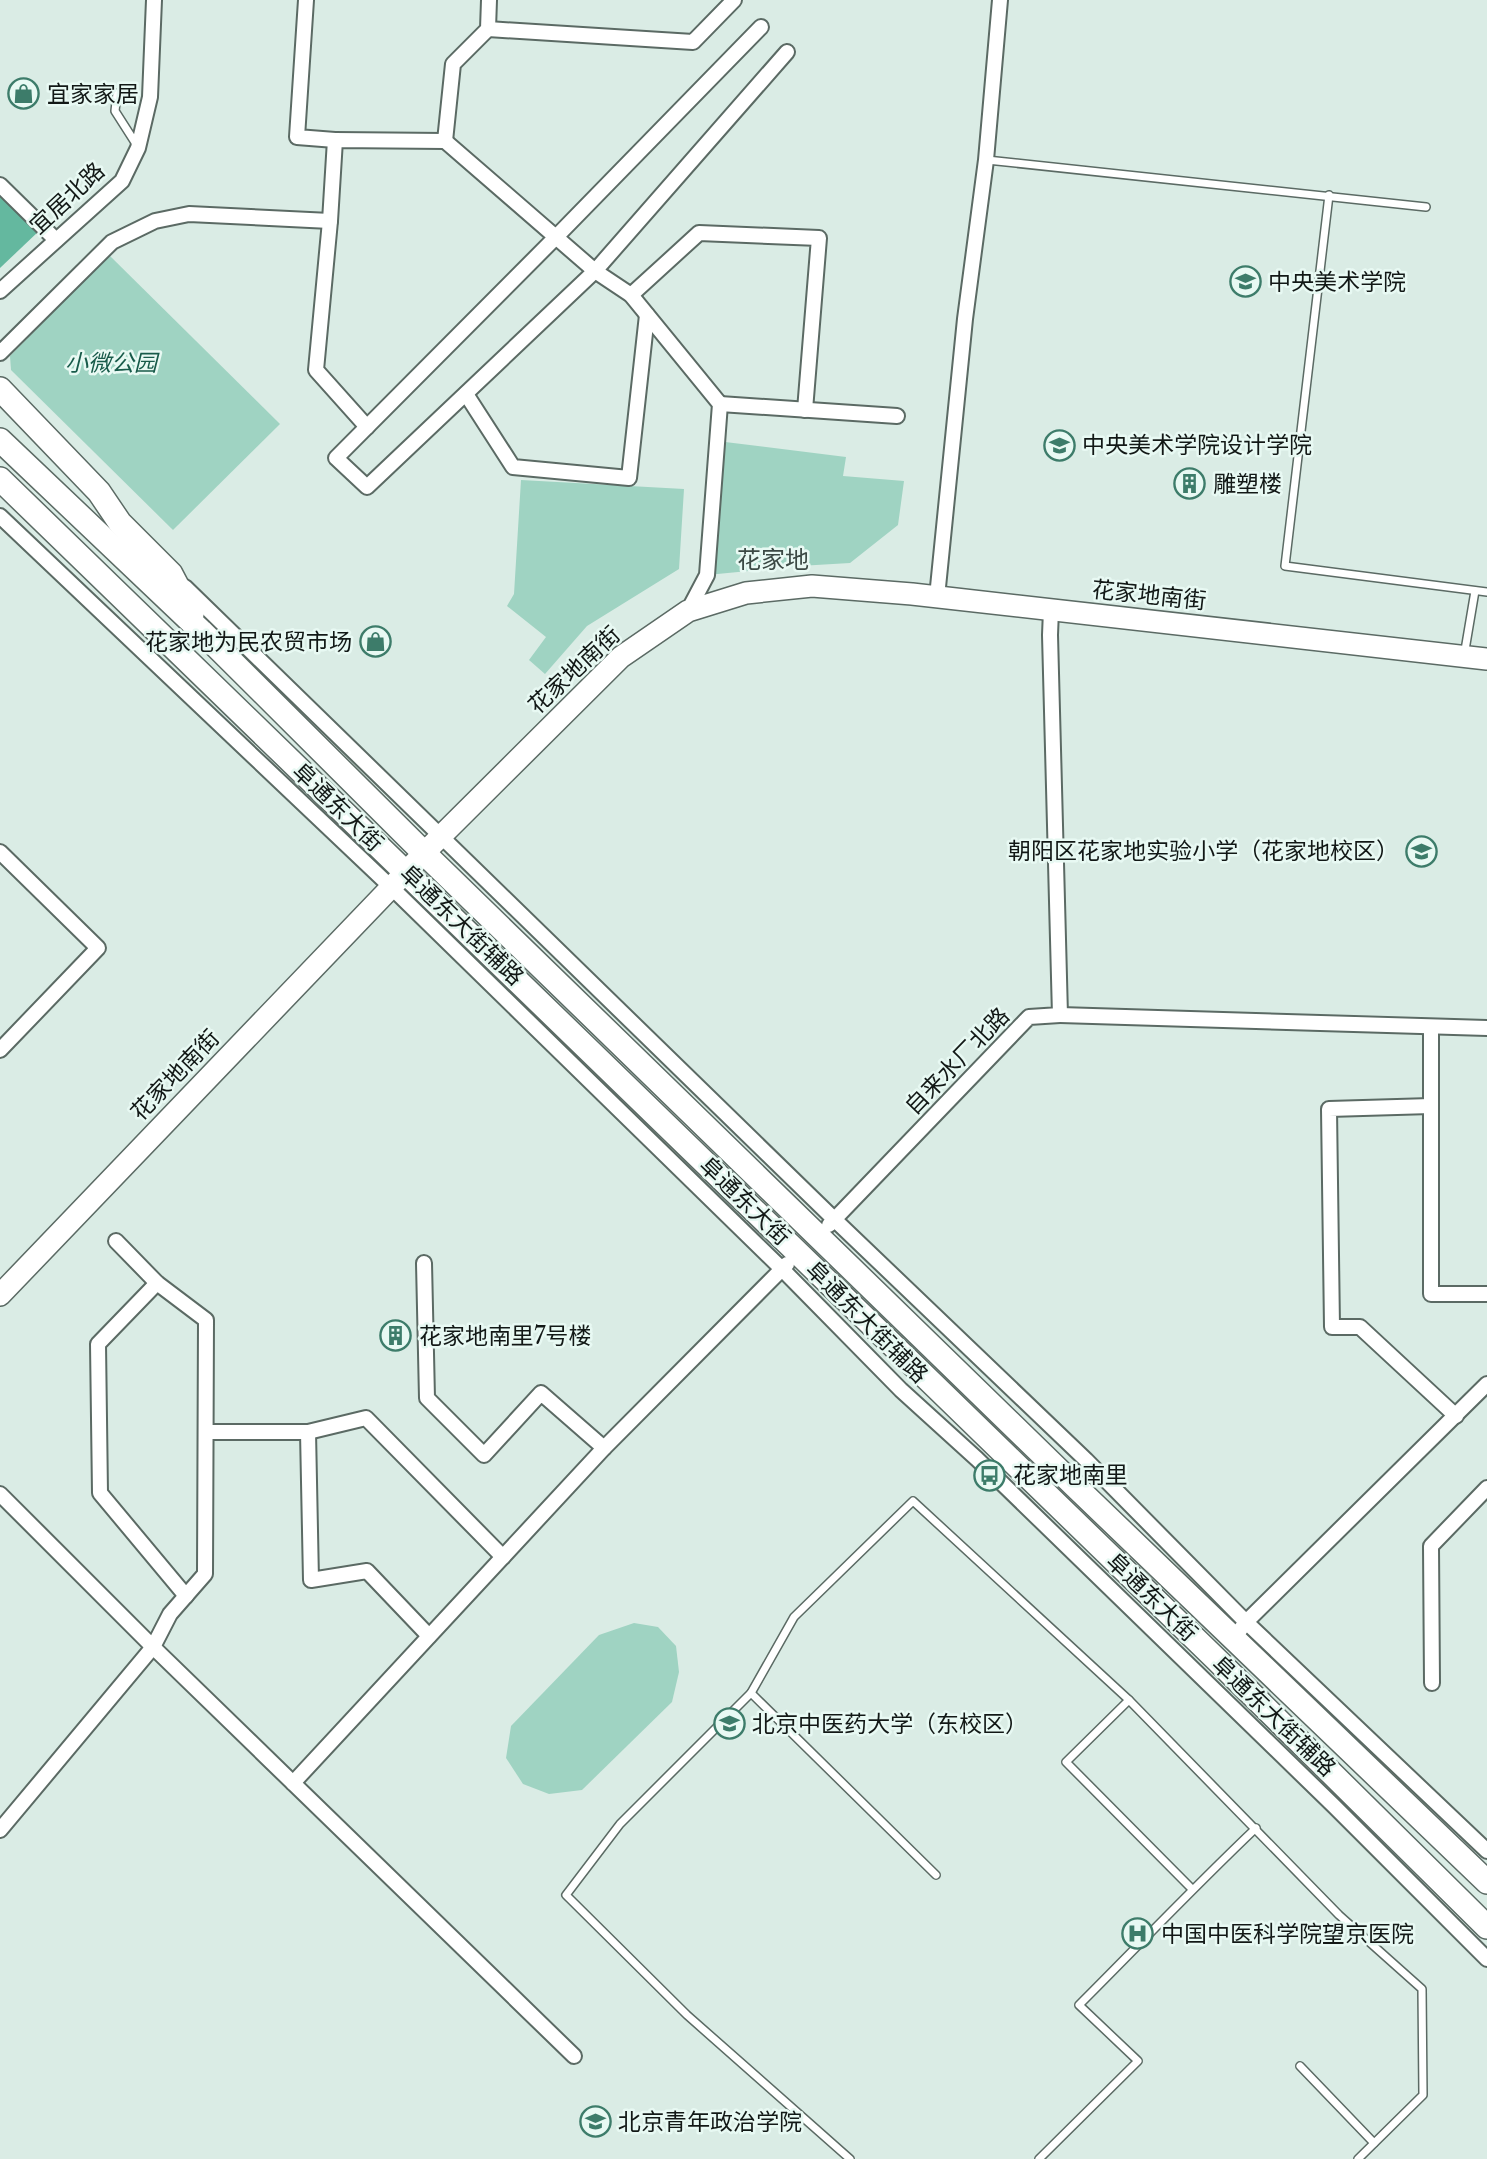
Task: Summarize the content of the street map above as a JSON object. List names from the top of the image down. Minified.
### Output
{"streets":{"main road":["阜通东大街"],"street":["宜居北路","花家地南街","阜通东大街辅路","自来水厂北路"]},"crossings":[["花家地南街","阜通东大街"],["花家地南街","阜通东大街辅路"],["阜通东大街","阜通东大街辅路"],["阜通东大街","自来水厂北路"]],"districts":["花家地"],"parks":["小微公园"],"places":{"shop":["宜家家居","花家地为民农贸市场"],"school or university":["中央美术学院","中央美术学院设计学院","朝阳区花家地实验小学（花家地校区）","北京中医药大学（东校区）","北京青年政治学院"],"building":["雕塑楼","花家地南里7号楼"],"bus stop":["花家地南里"],"hospital":["中国中医科学院望京医院"]}}
